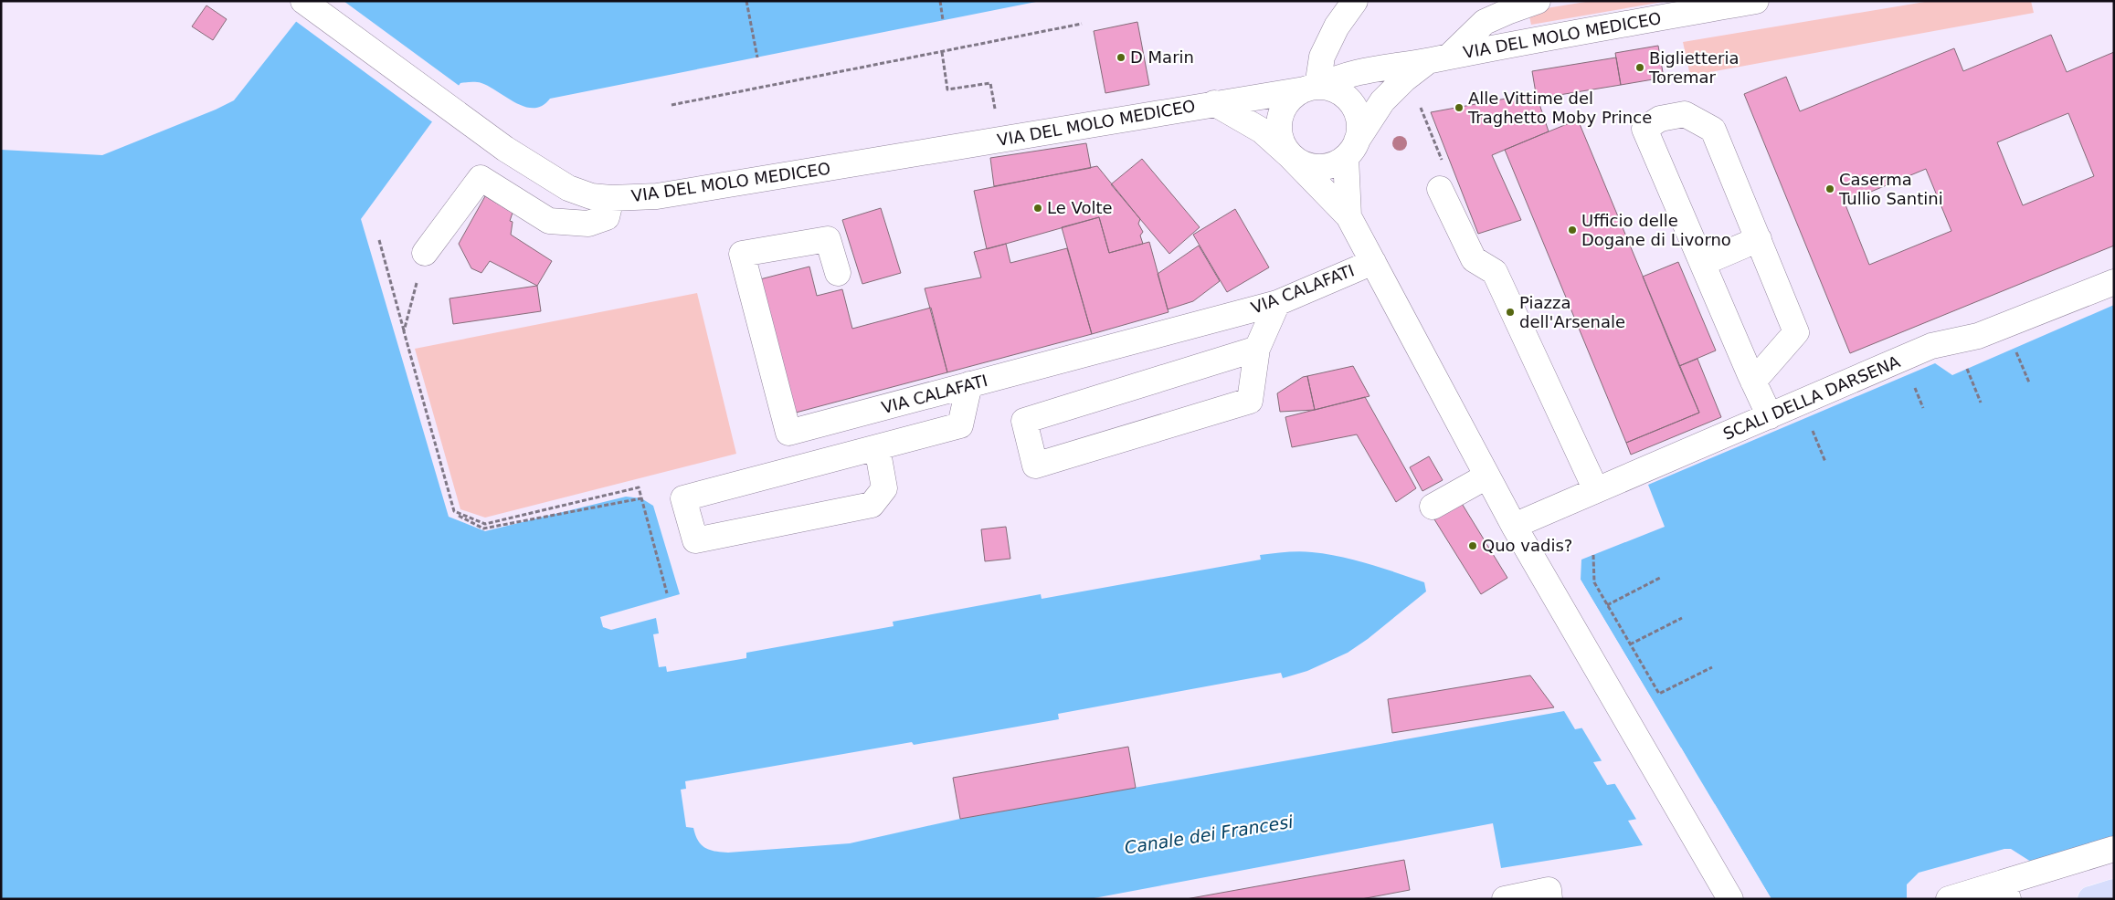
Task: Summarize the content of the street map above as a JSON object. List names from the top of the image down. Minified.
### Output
{"streets":{"street":["VIA DEL MOLO MEDICEO","VIA CALAFATI","SCALI DELLA DARSENA"]},"water":["Canale dei Francesi"],"places":["D Marin","Biglietteria Toremar","Alle Vittime del Traghetto Moby Prince","Caserma Tullio Santini","Le Volte","Ufficio delle Dogane di Livorno","Piazza dell'Arsenale","Quo vadis?"]}
